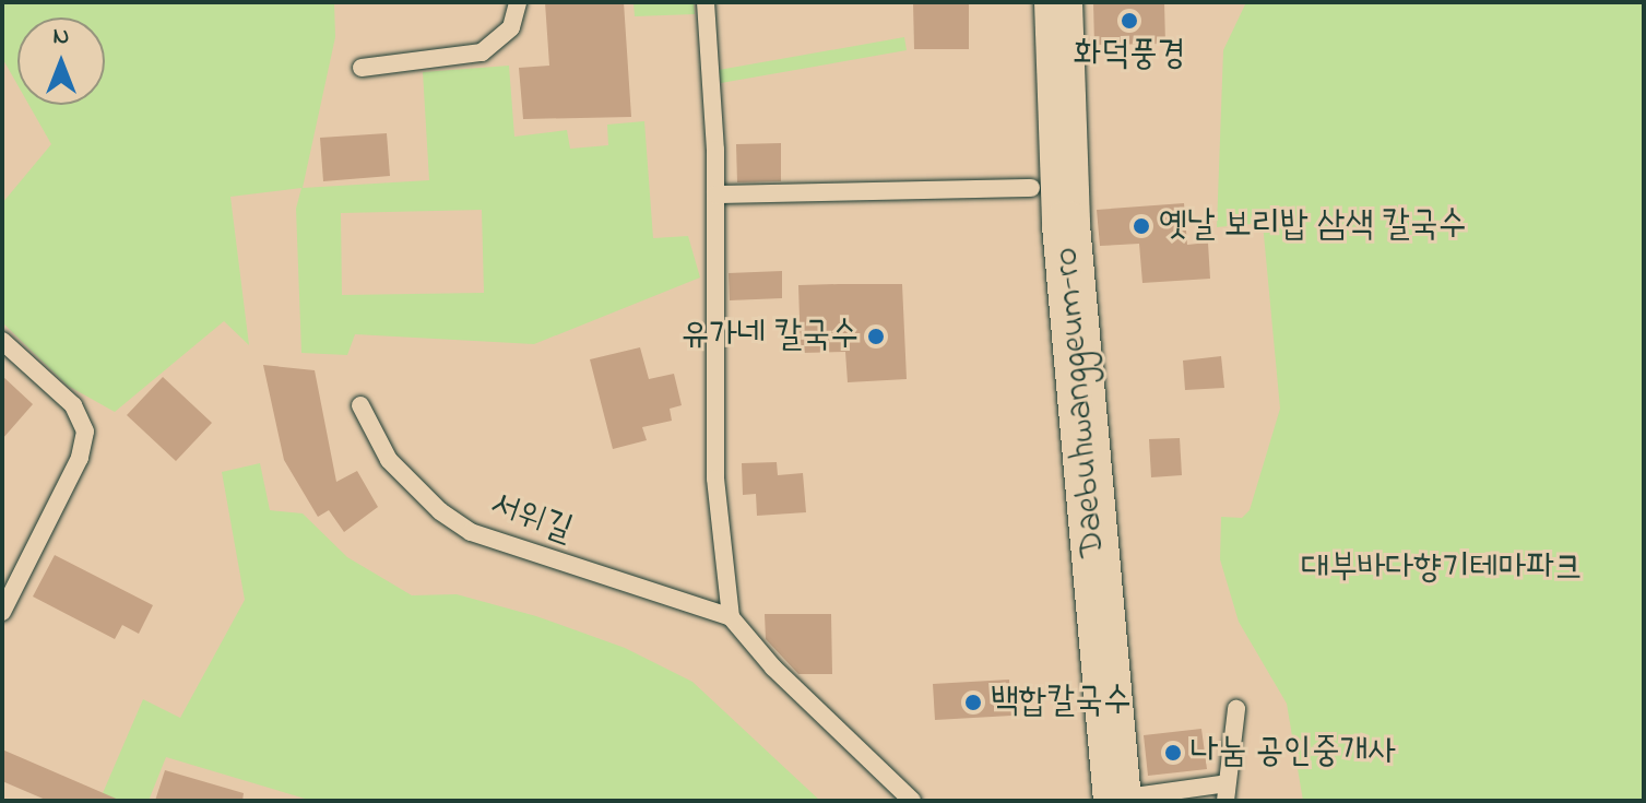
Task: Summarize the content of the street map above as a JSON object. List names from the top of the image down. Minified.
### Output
{"streets":{"main road":["Daebuhwanggeum-ro"],"lane":["서위길"]},"parks":["대부바다향기테마파크"],"places":["화덕풍경","옛날 보리밥 삼색 칼국수","유가네 칼국수","백합칼국수","나눔 공인중개사"],"north":"top"}
